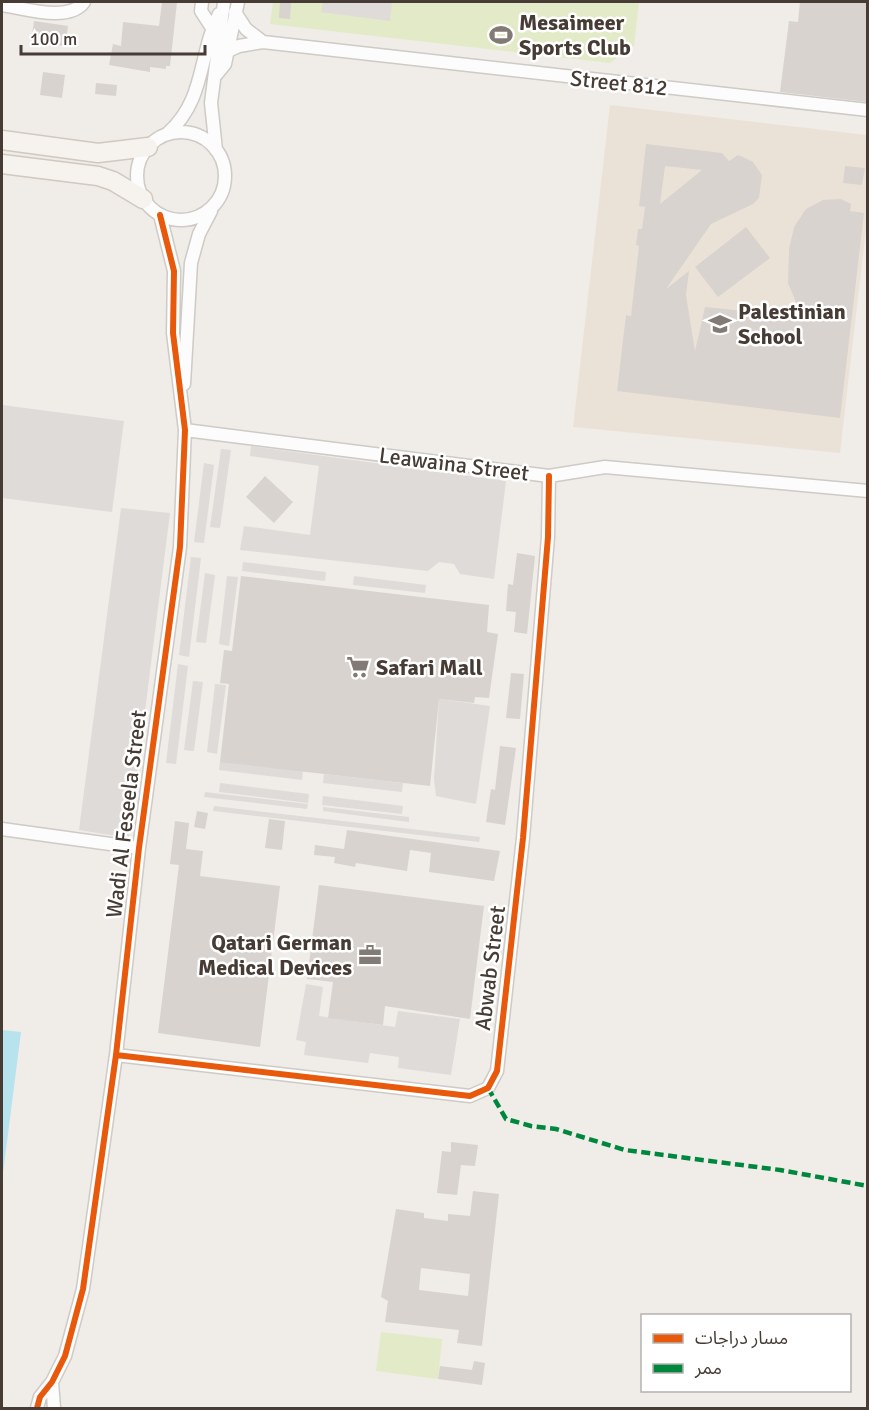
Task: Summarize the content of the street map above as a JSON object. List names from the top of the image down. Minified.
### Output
{"streets":{"street":["Street 812","Leawaina Street","Wadi Al Feseela Street","Abwab Street"]},"crossings":[["Leawaina Street","Wadi Al Feseela Street"],["Leawaina Street","Abwab Street"],["Wadi Al Feseela Street","Abwab Street"]],"places":{"sports":["Mesaimeer Sports Club"],"school or university":["Palestinian School"],"supermarket":["Safari Mall"],"office":["Qatari German Medical Devices"]},"legend":["مسار دراجات","ممر"],"scale_bar":"100 m"}
